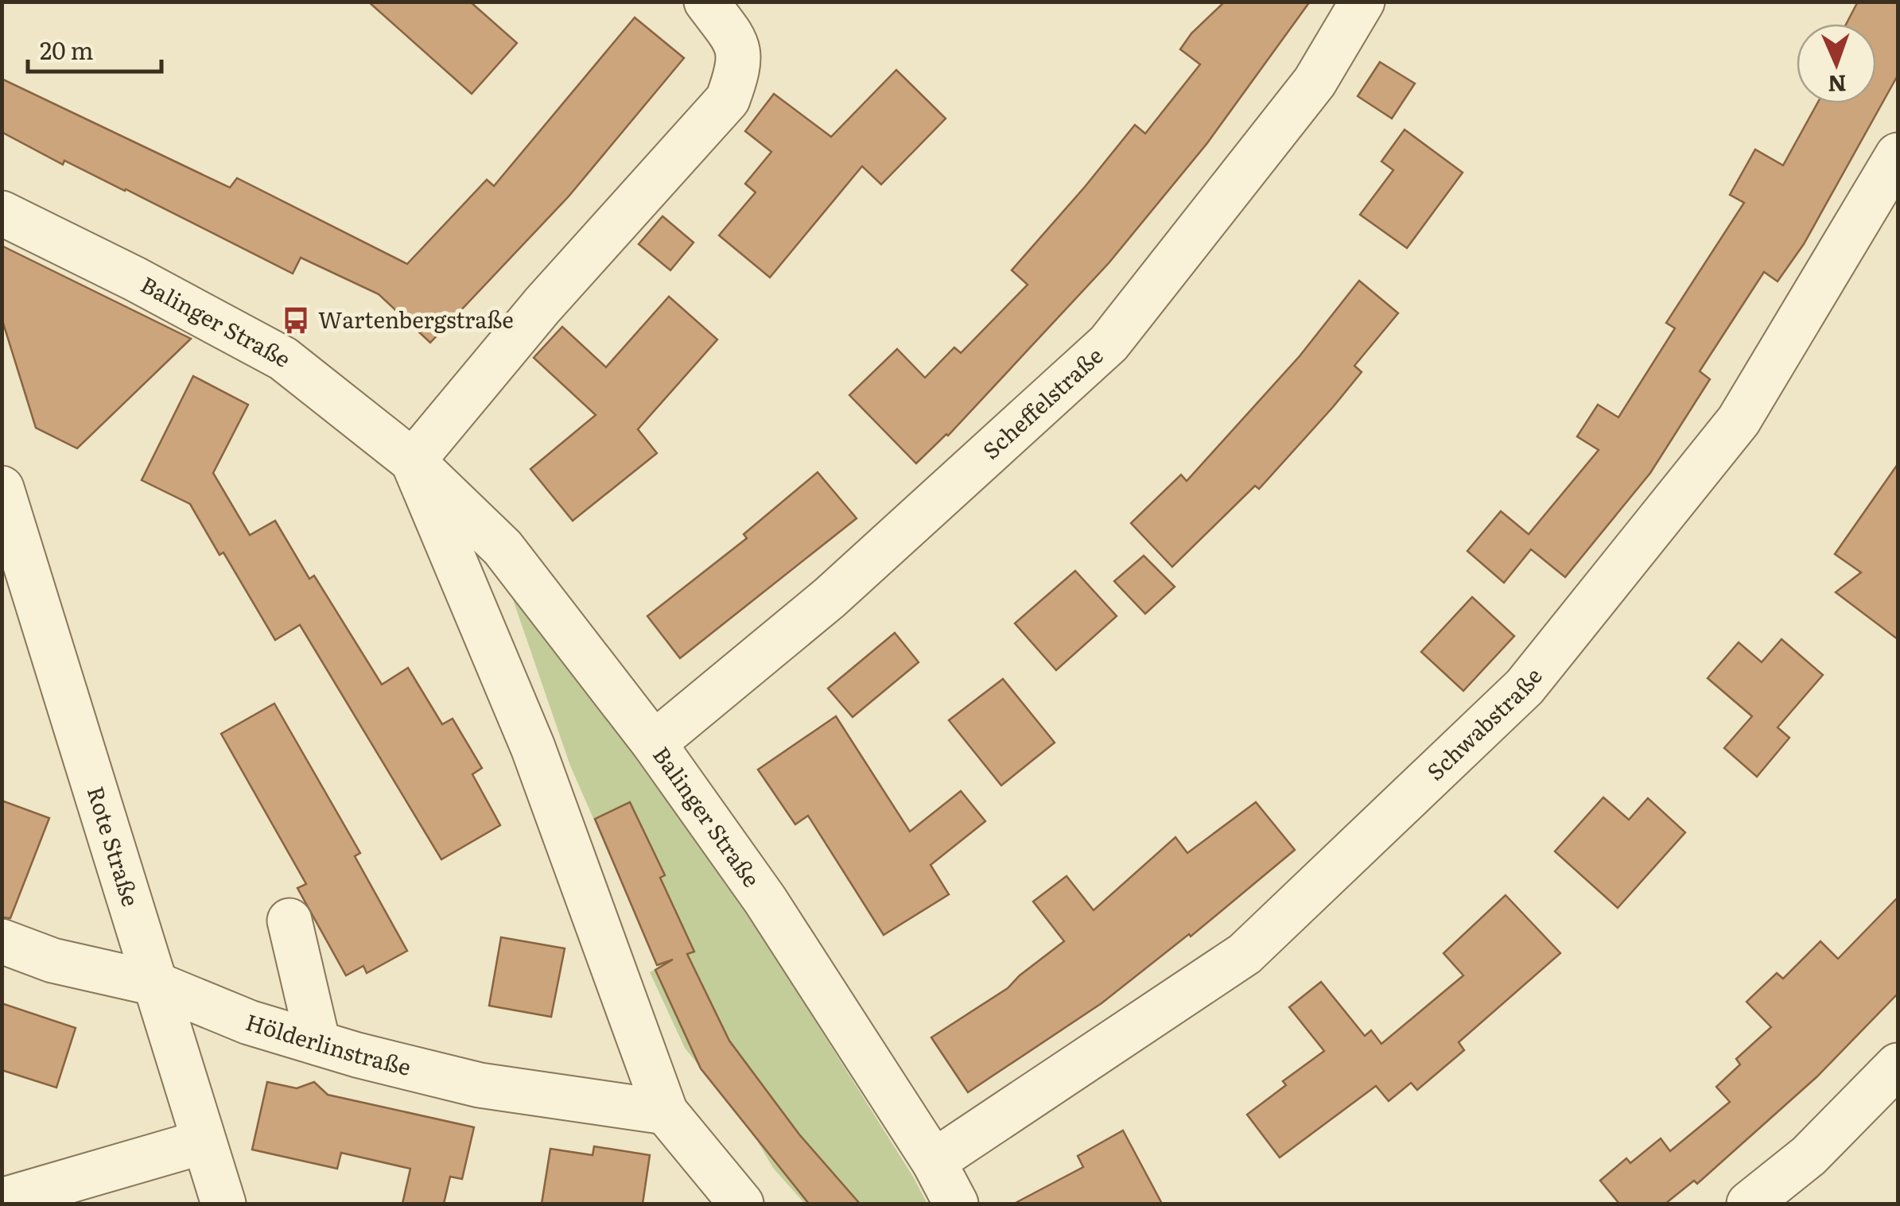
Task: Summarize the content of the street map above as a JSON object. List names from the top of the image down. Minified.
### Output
{"streets":{"street":["Balinger Straße","Scheffelstraße","Schwabstraße","Rote Straße","Hölderlinstraße"]},"crossings":[["Balinger Straße","Scheffelstraße"],["Balinger Straße","Schwabstraße"],["Balinger Straße","Hölderlinstraße"],["Rote Straße","Hölderlinstraße"]],"places":{"bus stop":["Wartenbergstraße"]},"scale_bar":"20 m","north":"bottom"}
